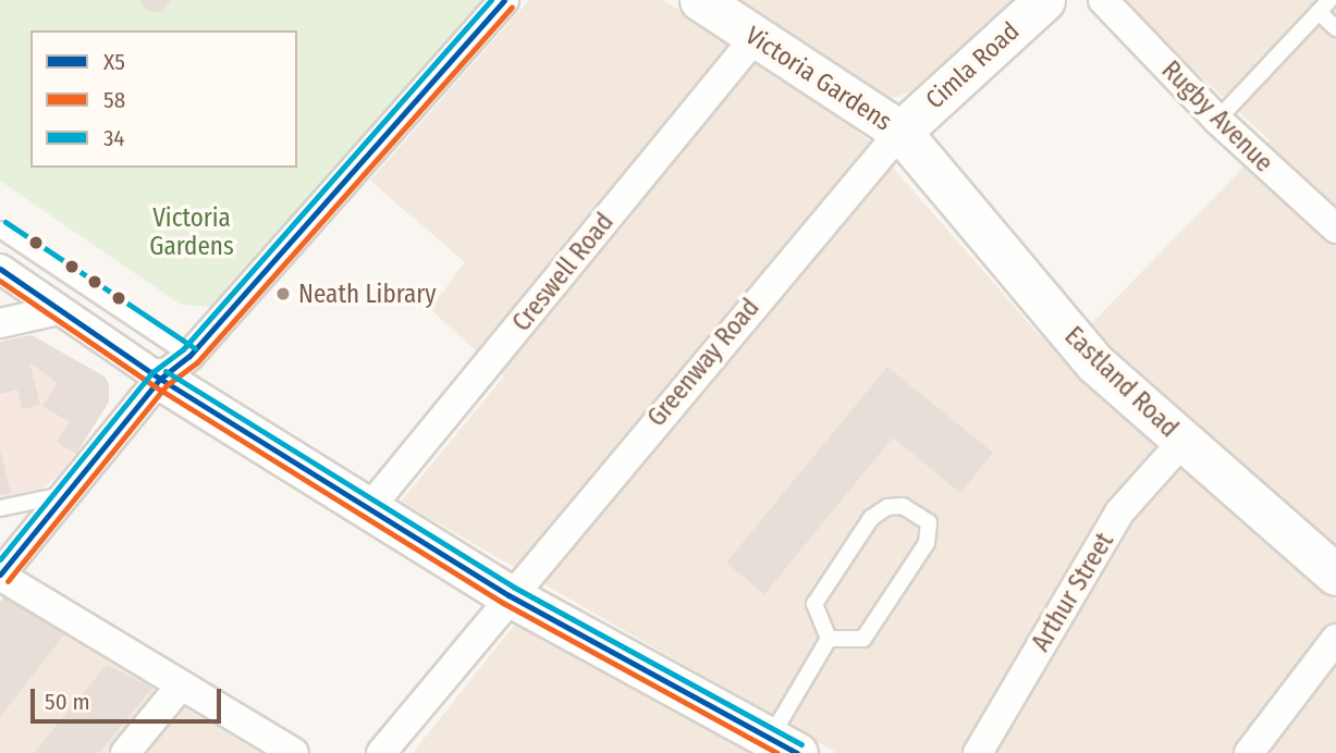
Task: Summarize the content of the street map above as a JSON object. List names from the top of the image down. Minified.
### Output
{"streets":{"main road":["Cimla Road","Victoria Gardens","Eastland Road"],"street":["Rugby Avenue","Creswell Road","Greenway Road","Arthur Street"]},"crossings":[["Cimla Road","Victoria Gardens"],["Cimla Road","Greenway Road"],["Cimla Road","Eastland Road"],["Victoria Gardens","Creswell Road"],["Victoria Gardens","Greenway Road"],["Victoria Gardens","Eastland Road"],["Greenway Road","Eastland Road"],["Eastland Road","Arthur Street"]],"parks":["Victoria Gardens"],"places":["Neath Library"],"lines":["transit line X5","transit line 34","transit line 58"],"legend":["X5","58","34"],"scale_bar":"50 m"}
